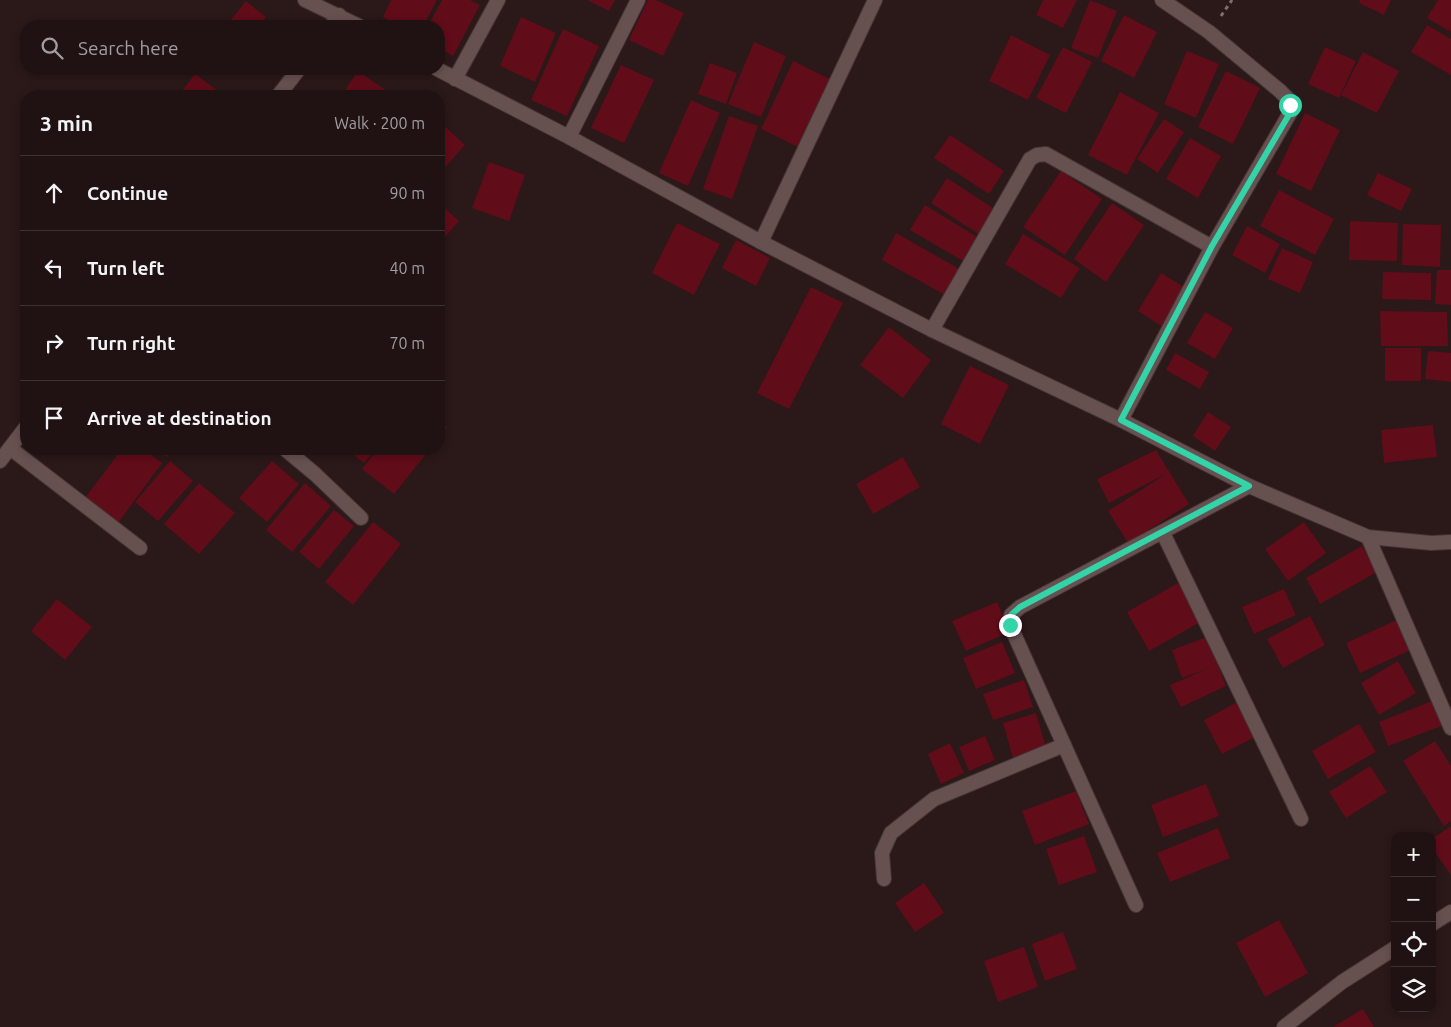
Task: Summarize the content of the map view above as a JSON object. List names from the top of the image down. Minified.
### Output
{"page":{"search":"Search here","heading":["3 min","Walk · 200 m"],"list":[["Continue","90 m"],["Turn left","40 m"],["Turn right","70 m"],"Arrive at destination"],"map_buttons":["+","−"]}}
